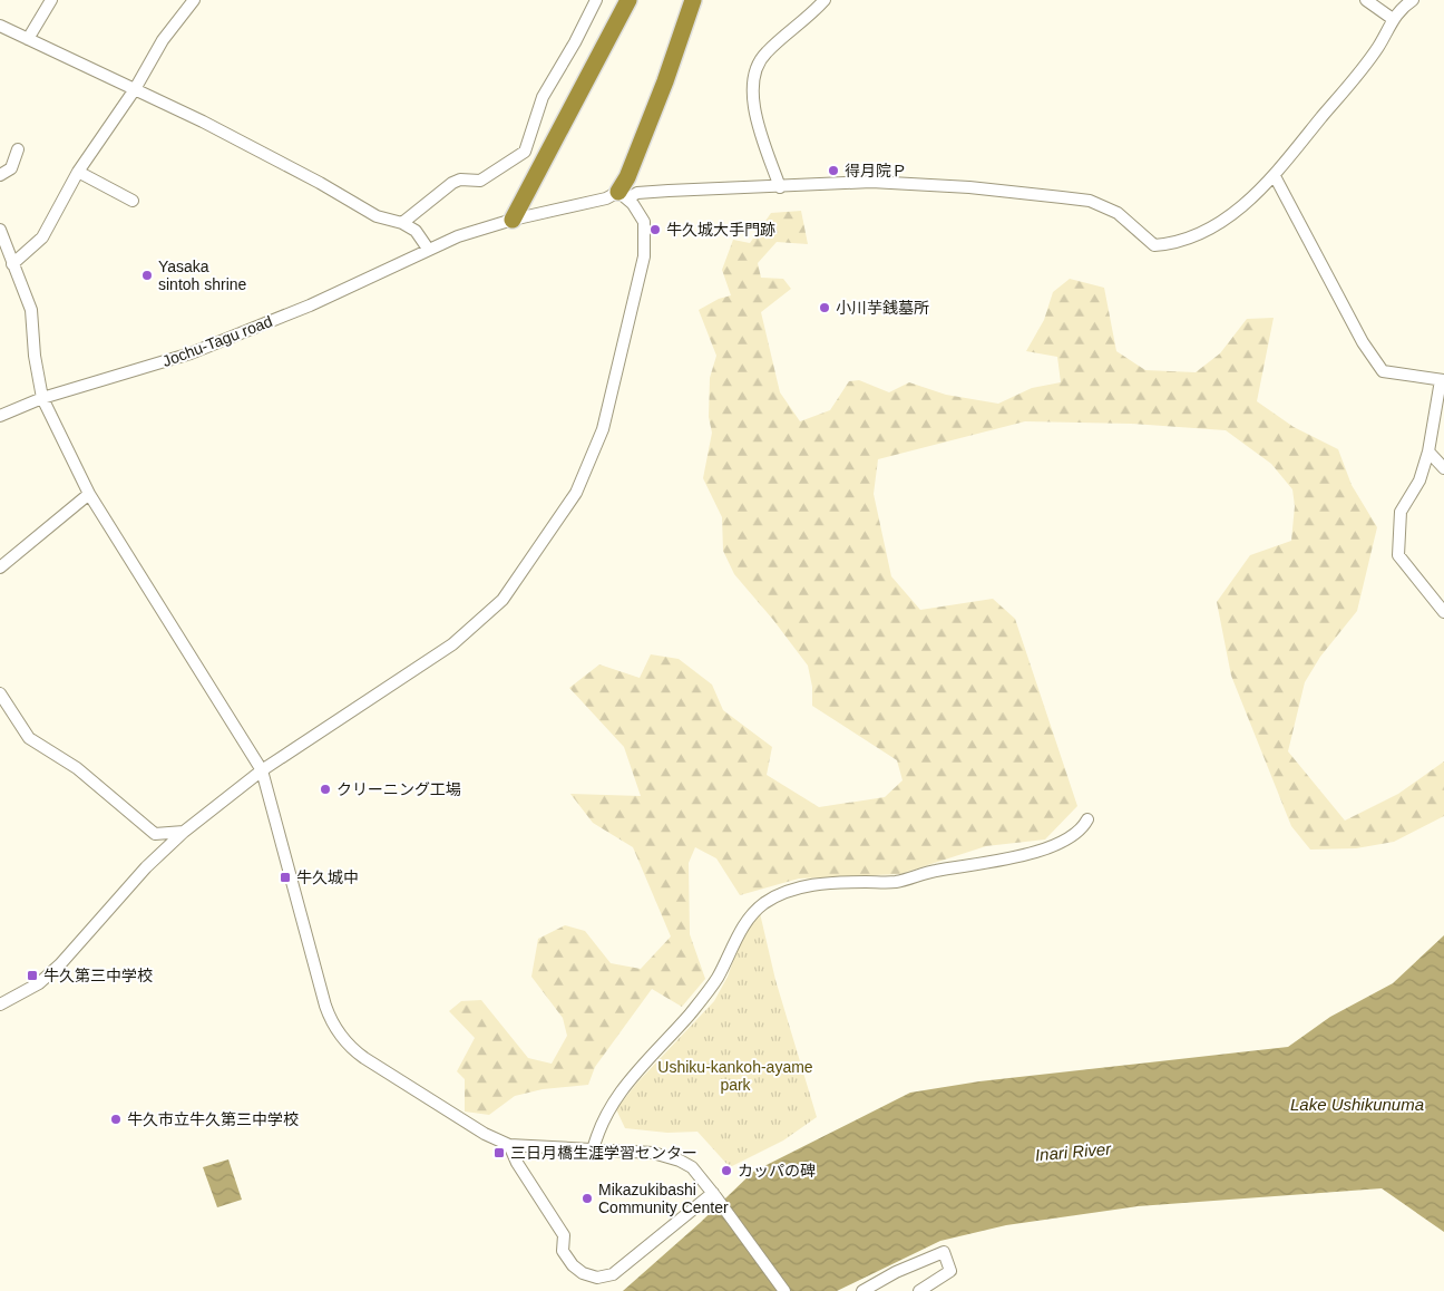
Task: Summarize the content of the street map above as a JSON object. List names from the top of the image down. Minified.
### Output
{"streets":{"street":["Jochu-Tagu road"]},"water":["Lake Ushikunuma","Inari River"],"parks":["Ushiku-kankoh-ayame park"],"places":{"other":["得月院Ｐ","牛久城大手門跡","Yasaka sintoh shrine","小川芋銭墓所","クリーニング工場","牛久市立牛久第三中学校","カッパの碑","Mikazukibashi Community Center"],"transit":["牛久城中","牛久第三中学校","三日月橋生涯学習センター"]}}
